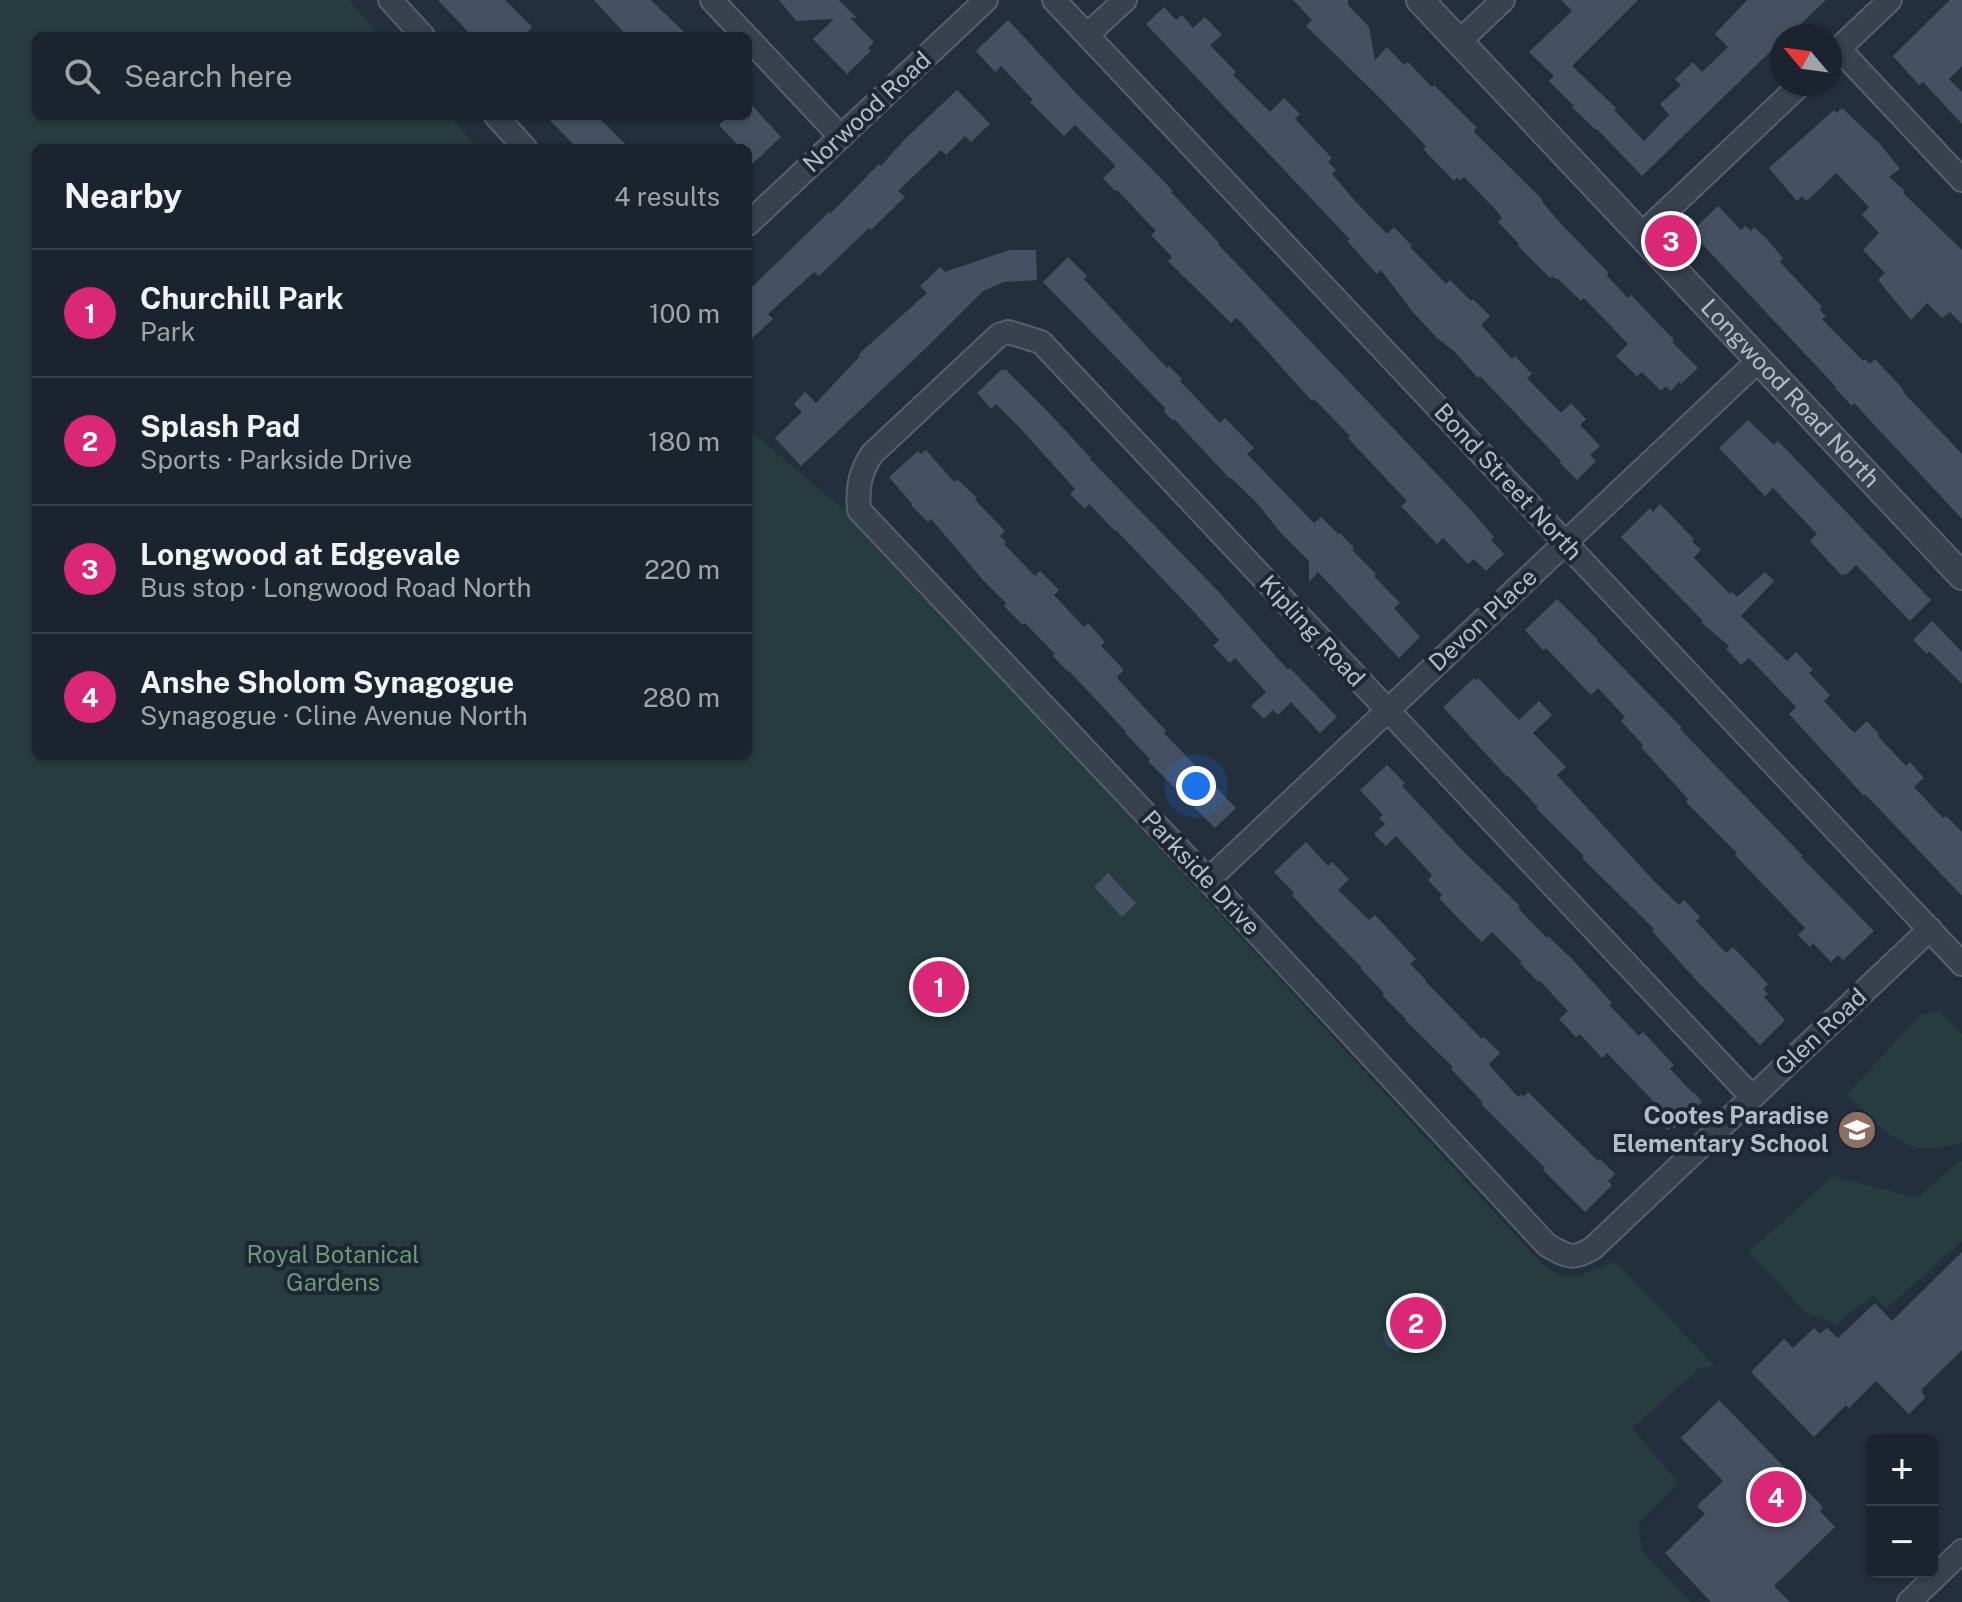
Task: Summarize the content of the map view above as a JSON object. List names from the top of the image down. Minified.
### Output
{"streets":{"street":["Norwood Road","Longwood Road North","Bond Street North","Devon Place","Kipling Road","Parkside Drive","Glen Road"]},"crossings":[["Longwood Road North","Devon Place"],["Bond Street North","Devon Place"],["Bond Street North","Glen Road"],["Devon Place","Kipling Road"],["Devon Place","Parkside Drive"],["Kipling Road","Parkside Drive"],["Kipling Road","Glen Road"],["Parkside Drive","Glen Road"]],"parks":["Royal Botanical Gardens"],"places":{"school or university":["Cootes Paradise Elementary School"]},"north":"top left","page":{"search":"Search here","heading":["Nearby","4 results"],"pins":["3","1","2","4"],"list":[{"mark":"1","name":"Churchill Park","note":"Park","value":"100 m"},{"mark":"2","name":"Splash Pad","note":"Sports · Parkside Drive","value":"180 m"},{"mark":"3","name":"Longwood at Edgevale","note":"Bus stop · Longwood Road North","value":"220 m"},{"mark":"4","name":"Anshe Sholom Synagogue","note":"Synagogue · Cline Avenue North","value":"280 m"}],"map_buttons":["+","−"]}}
